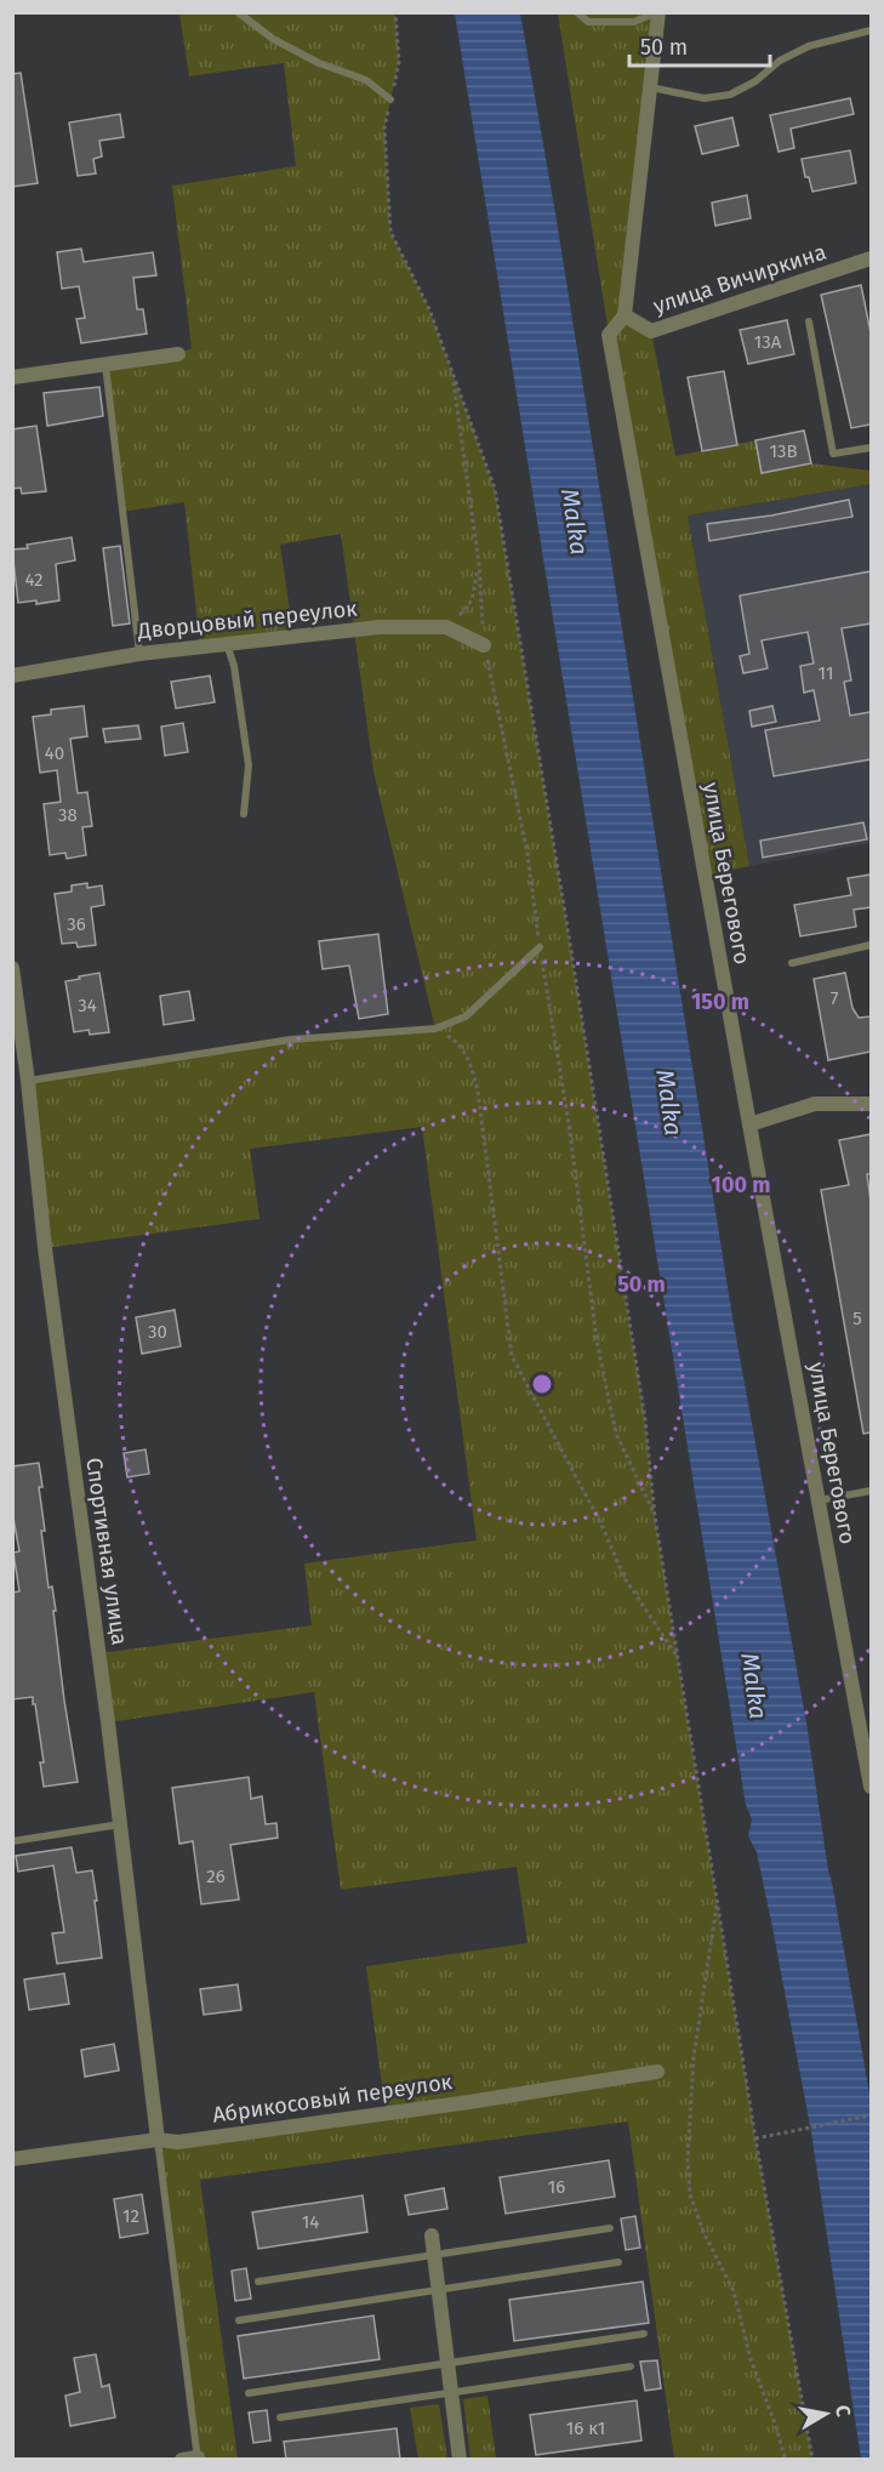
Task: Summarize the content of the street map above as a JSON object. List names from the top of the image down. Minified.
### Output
{"streets":{"street":["улица Вичиркина","Дворцовый переулок","улица Берегового","Спортивная улица","Абрикосовый переулок"]},"crossings":[["улица Вичиркина","улица Берегового"],["Спортивная улица","Абрикосовый переулок"]],"water":["Malka"],"house_numbers":["13А","13В","42","11","40","38","36","7","34","5","30","26","16","12","14","16 к1"],"scale_bar":"50 m","north":"right","rings":["150 m","100 m","50 m"]}
